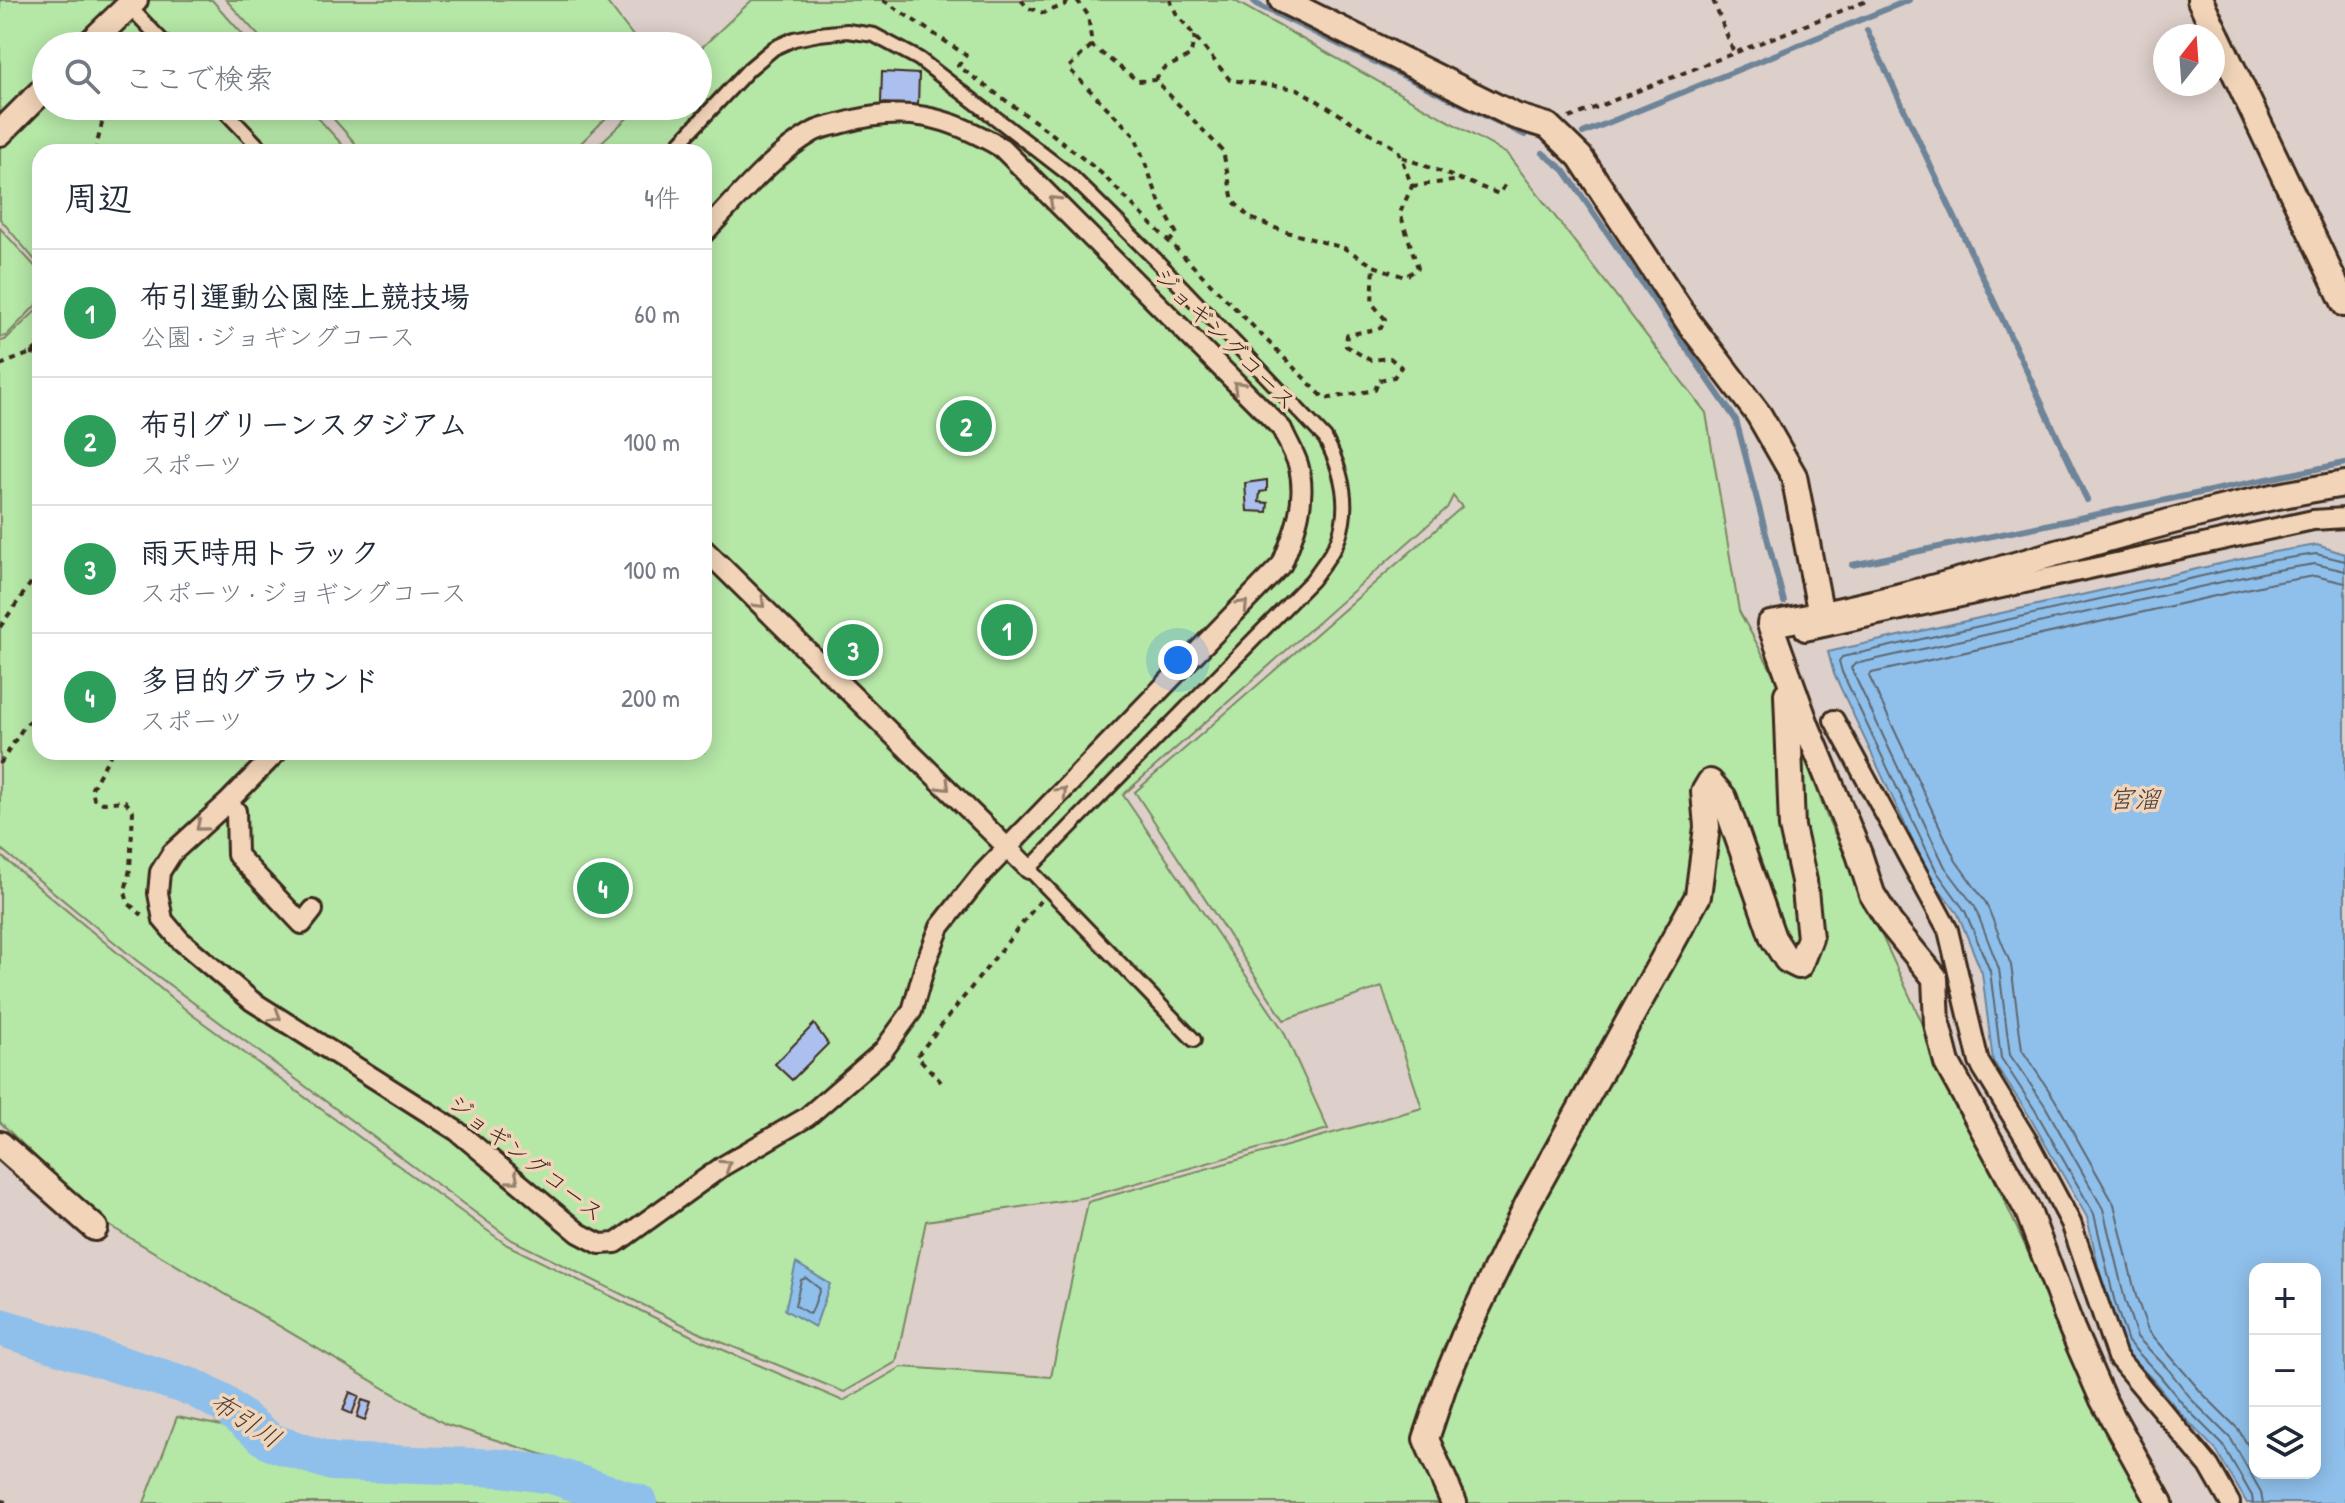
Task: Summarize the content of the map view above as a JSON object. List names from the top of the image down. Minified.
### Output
{"streets":{"street":["ジョギングコース"]},"water":["宮溜","布引川"],"north":"top","page":{"search":"ここで検索","heading":["周辺","4件"],"list":[{"mark":"1","name":"布引運動公園陸上競技場","note":"公園 · ジョギングコース","value":"60 m"},{"mark":"2","name":"布引グリーンスタジアム","note":"スポーツ","value":"100 m"},{"mark":"3","name":"雨天時用トラック","note":"スポーツ · ジョギングコース","value":"100 m"},{"mark":"4","name":"多目的グラウンド","note":"スポーツ","value":"200 m"}],"pins":["2","1","3","4"],"map_buttons":["+","−"]}}
